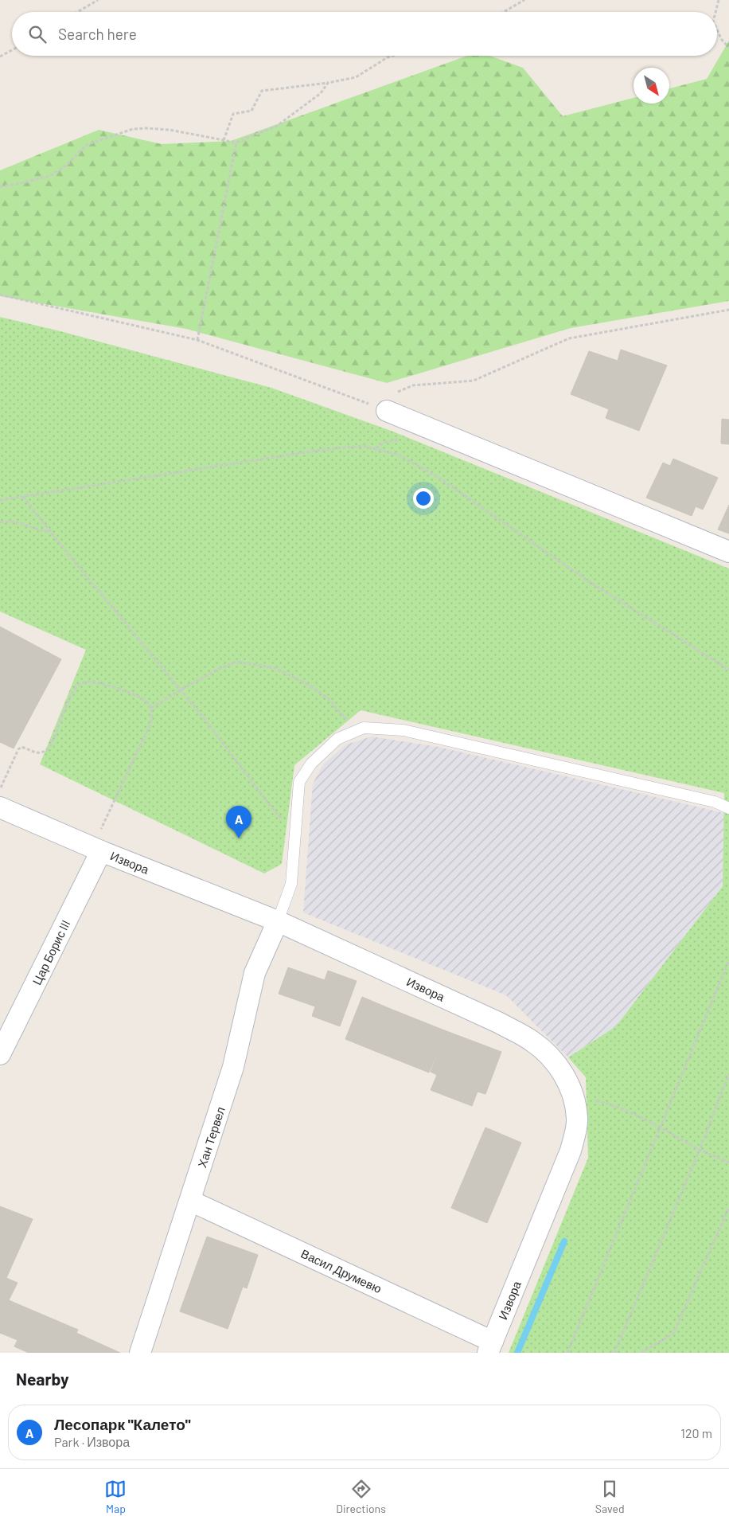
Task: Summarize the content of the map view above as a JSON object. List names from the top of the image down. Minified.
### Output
{"streets":{"street":["Извора","Цар Борис III","Хан Тервел","Васил Друмевю"]},"crossings":[["Извора","Цар Борис III"],["Извора","Хан Тервел"],["Извора","Васил Друмевю"],["Хан Тервел","Васил Друмевю"]],"north":"bottom right","page":{"search":"Search here","pins":"A","heading":"Nearby","list":[{"mark":"A","name":"Лесопарк \"Калето\"","note":"Park · Извора","value":"120 m"}],"nav":["Map","Directions","Saved"]}}
